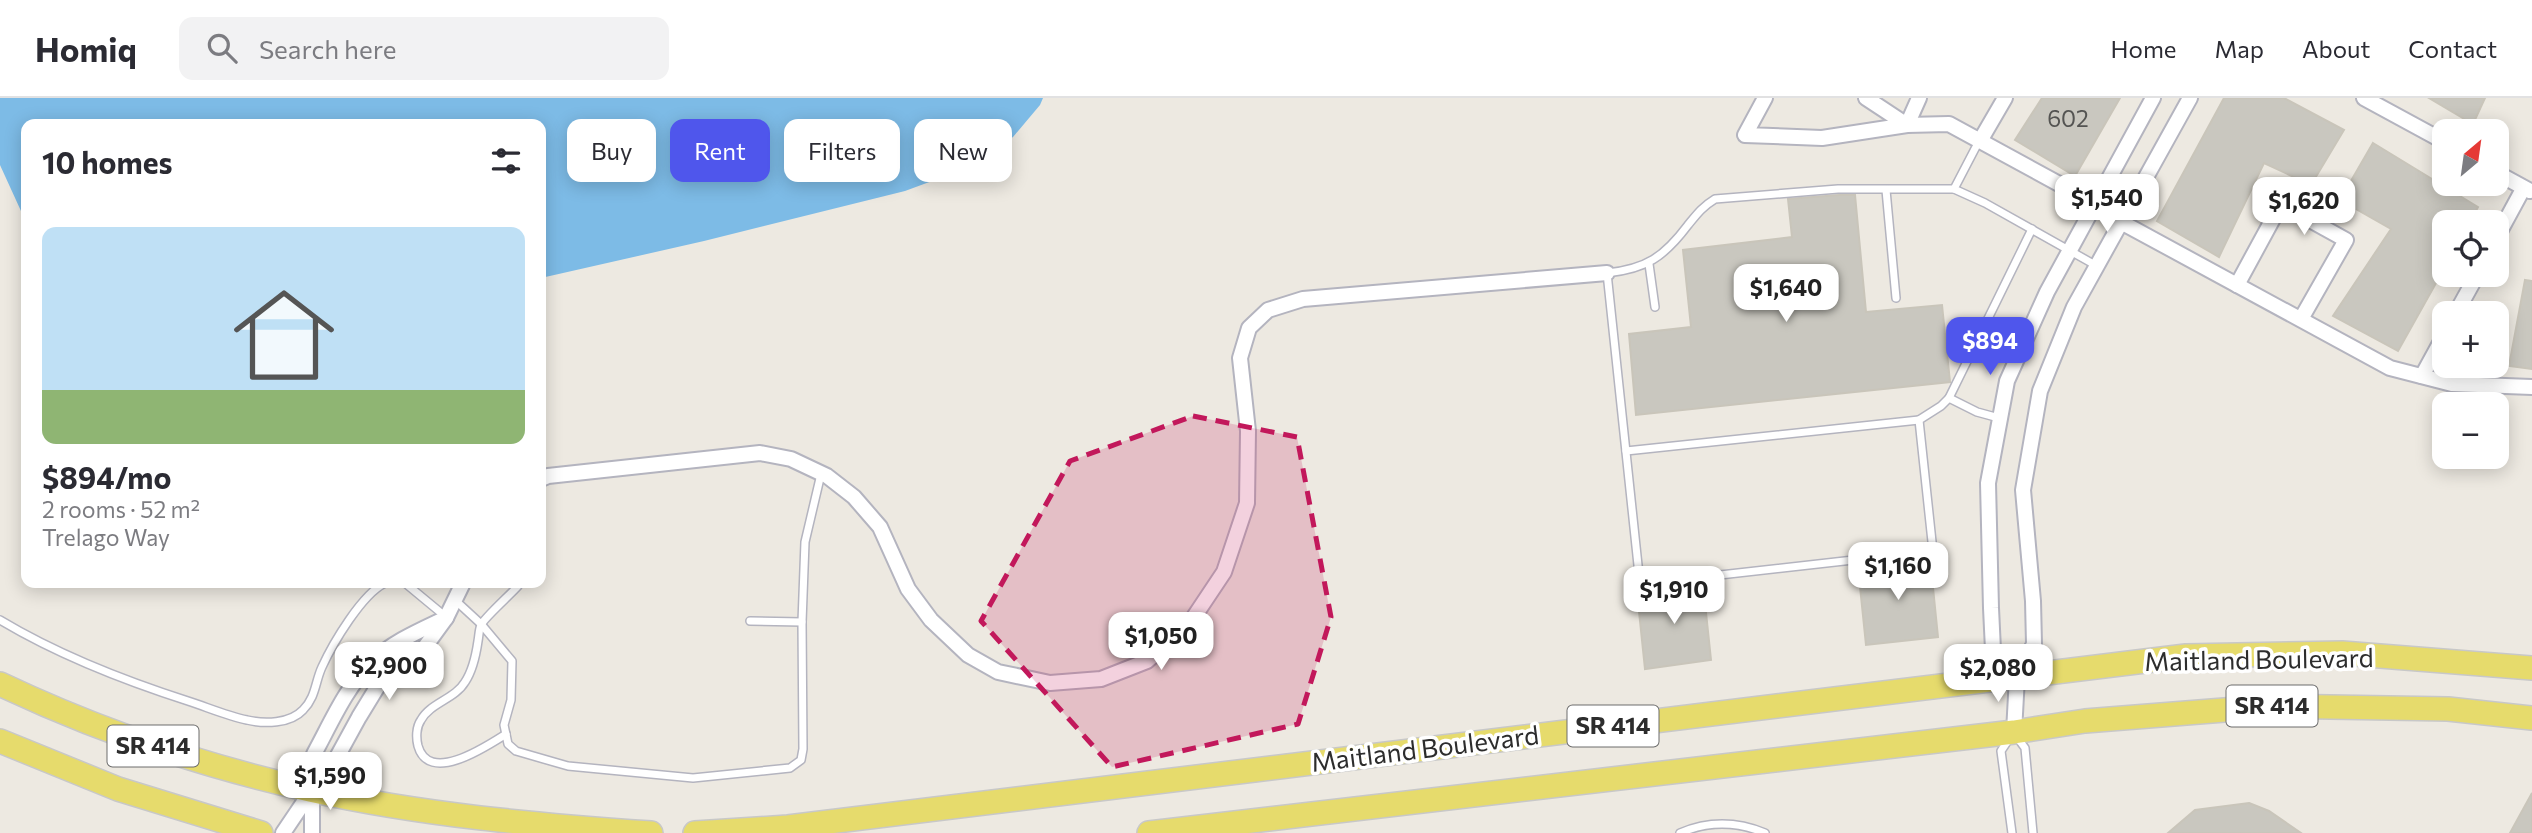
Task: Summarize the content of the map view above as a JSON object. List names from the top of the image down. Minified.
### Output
{"streets":{"main road":["Maitland Boulevard","SR 414"]},"house_numbers":["602"],"north":"top right","page":{"header":"Homiq","search":"Search here","nav":["Home","Map","About","Contact"],"map_buttons":["+","−"],"chip":["Buy","Rent","Filters","New"],"heading":"10 homes","price":["$1,540","$1,620","$1,640","$894","$1,160","$1,910","$1,050","$2,900","$2,080","$1,590"],"list":[{"name":"$894/mo","note":"2 rooms · 52 m² · Trelago Way"}]}}
